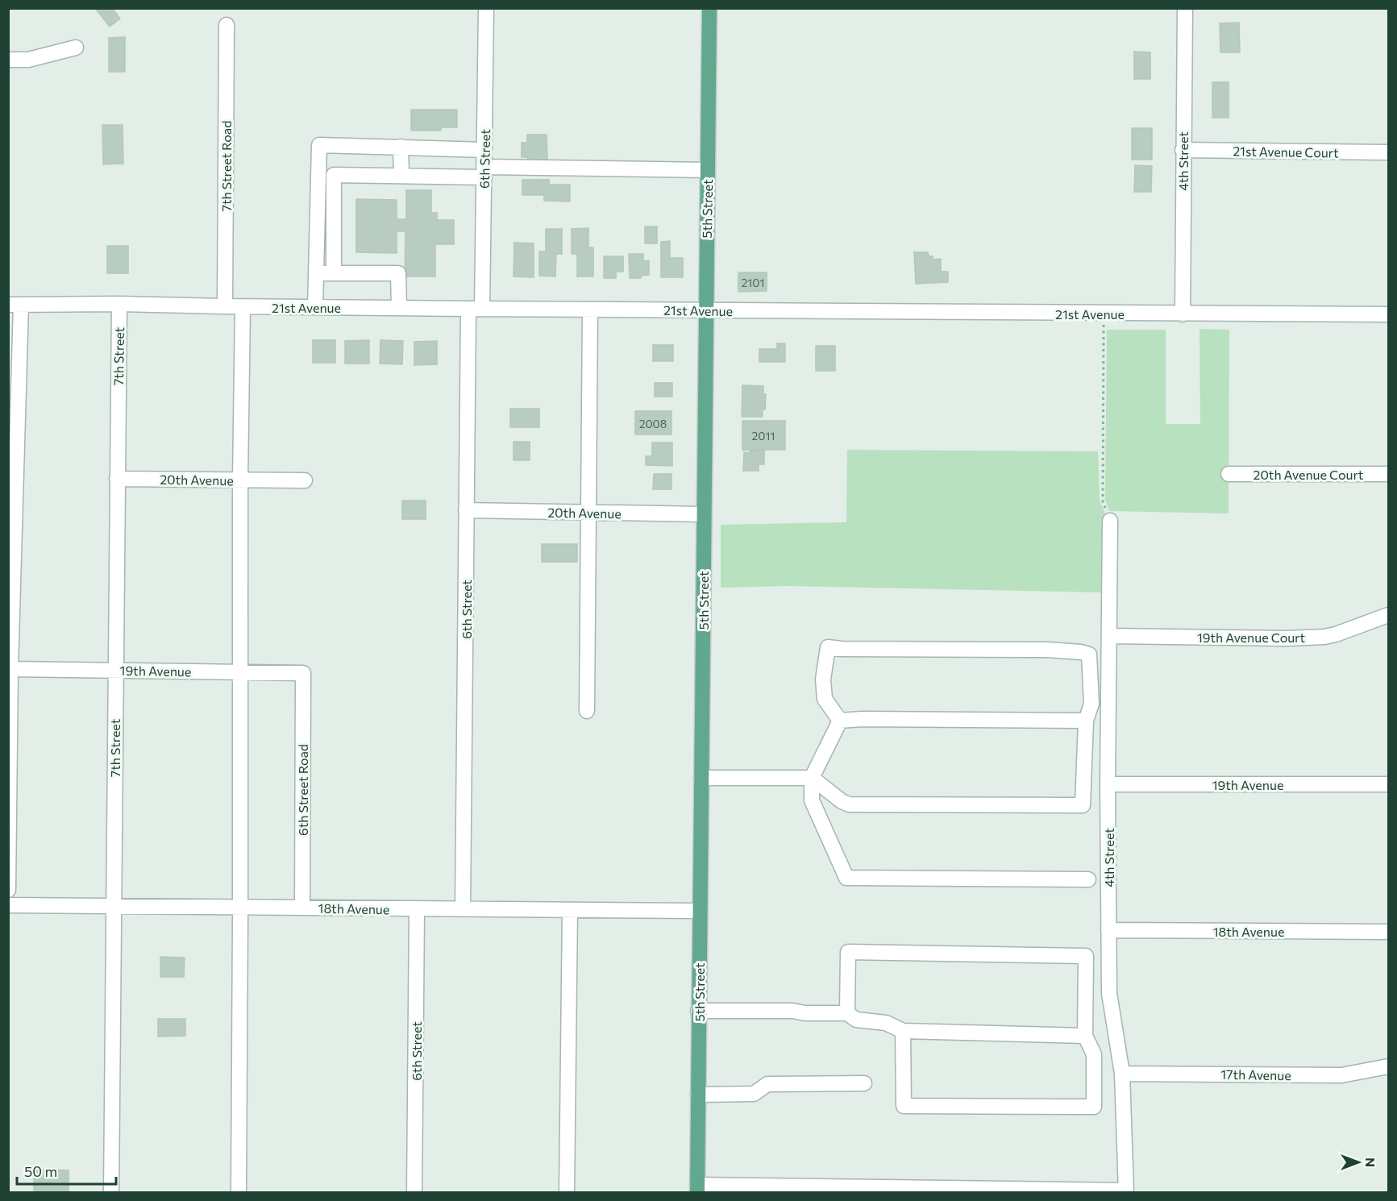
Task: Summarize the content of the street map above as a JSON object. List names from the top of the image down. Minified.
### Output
{"streets":{"main road":["5th Street"],"street":["21st Avenue Court","6th Street","4th Street","7th Street Road","21st Avenue","7th Street","20th Avenue Court","20th Avenue","19th Avenue Court","19th Avenue","6th Street Road","18th Avenue","17th Avenue"]},"crossings":[["21st Avenue Court","4th Street"],["6th Street","21st Avenue"],["6th Street","20th Avenue"],["6th Street","18th Avenue"],["4th Street","21st Avenue"],["4th Street","19th Avenue Court"],["4th Street","19th Avenue"],["4th Street","18th Avenue"],["4th Street","17th Avenue"],["7th Street Road","21st Avenue"],["5th Street","21st Avenue"],["5th Street","20th Avenue"],["5th Street","18th Avenue"],["21st Avenue","7th Street"],["7th Street","20th Avenue"],["7th Street","19th Avenue"],["7th Street","18th Avenue"],["19th Avenue","6th Street Road"],["6th Street Road","18th Avenue"]],"house_numbers":["2101","2008","2011"],"scale_bar":"50 m","north":"right"}
